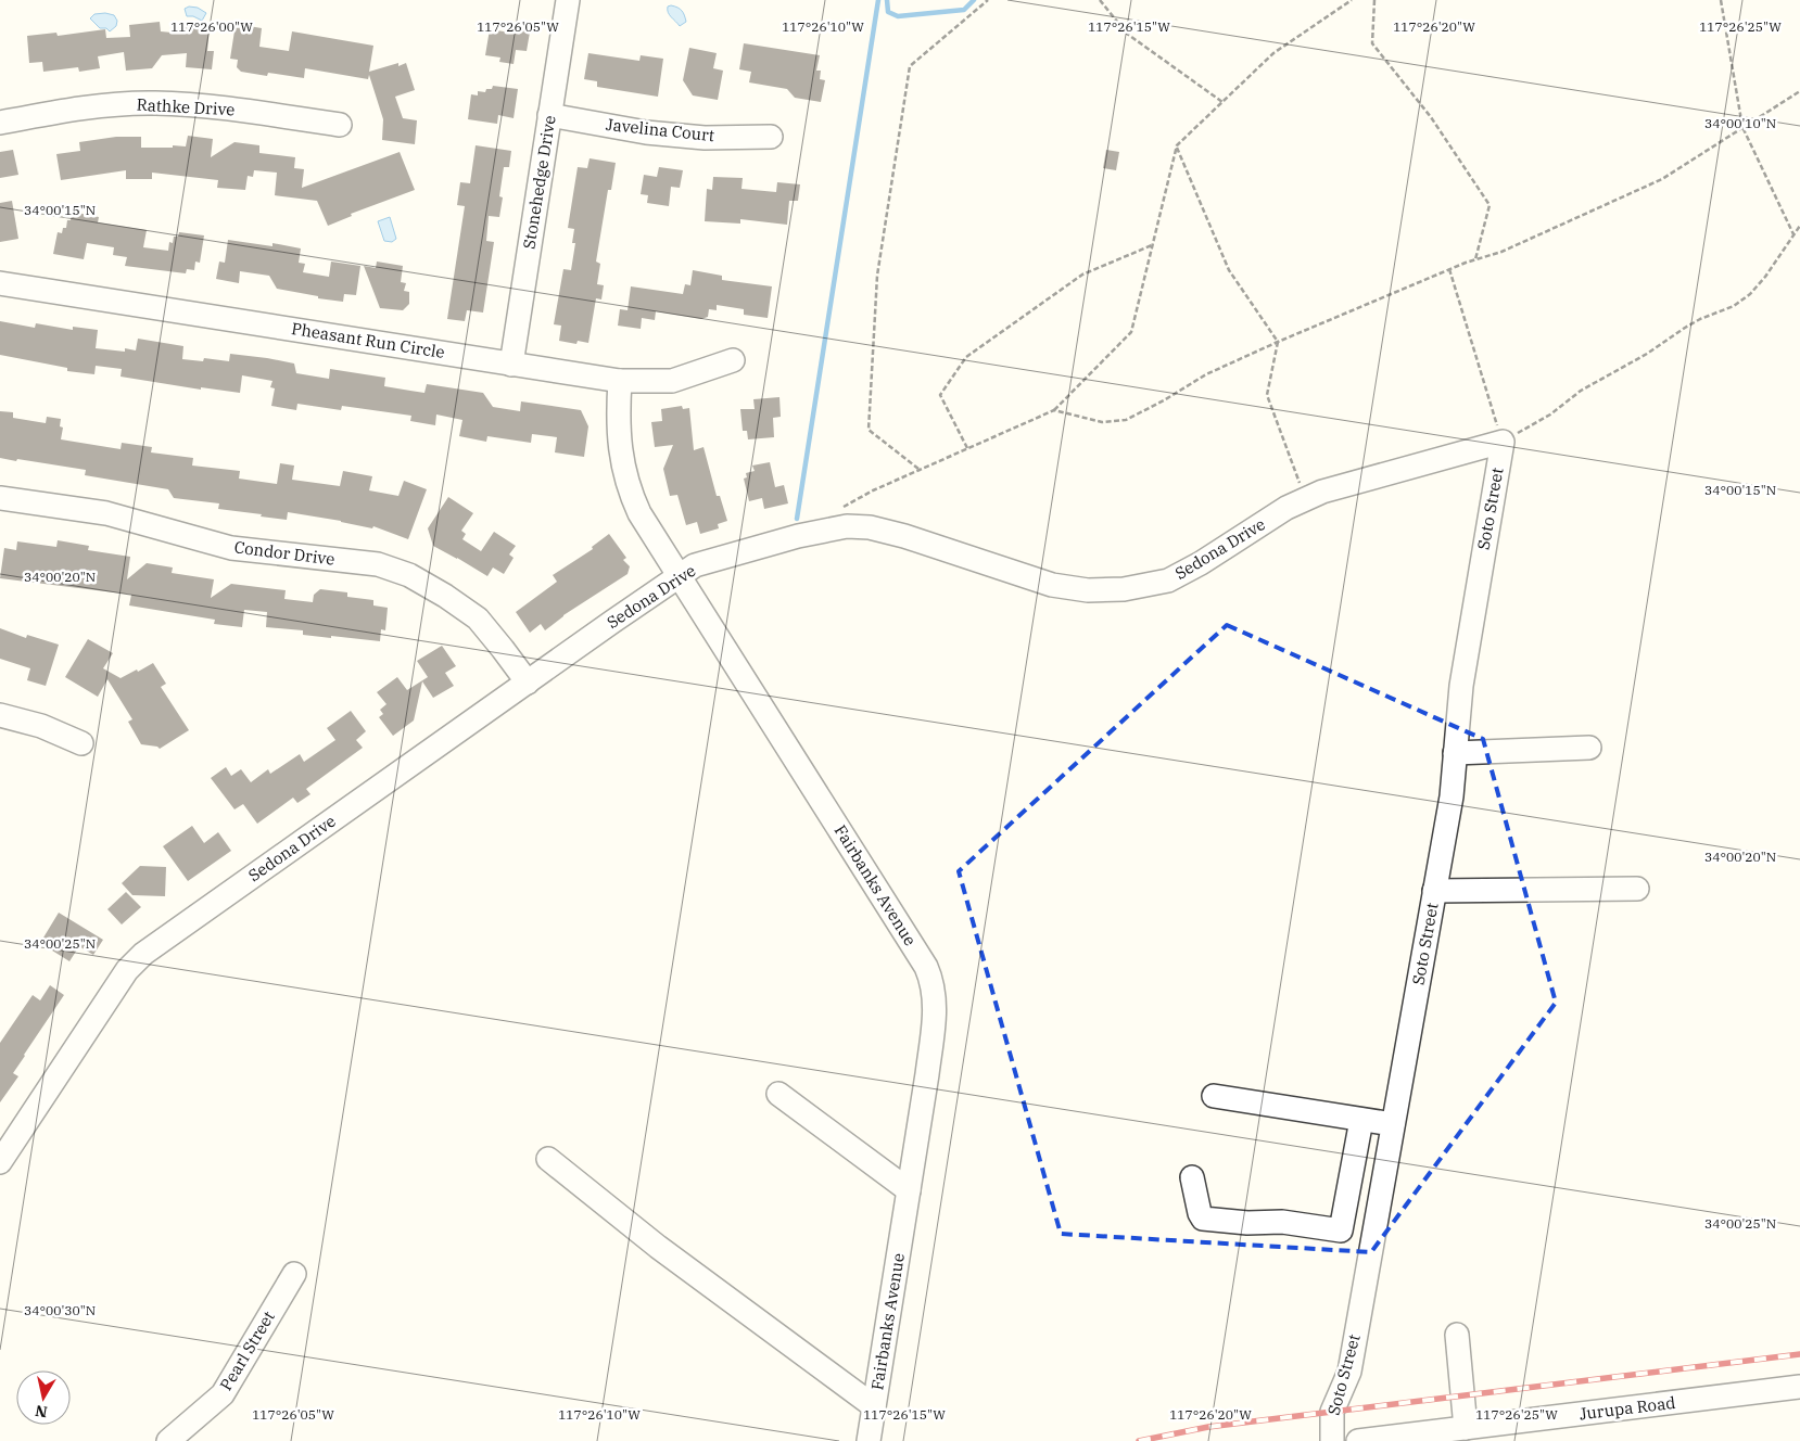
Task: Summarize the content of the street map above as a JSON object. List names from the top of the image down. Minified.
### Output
{"streets":{"street":["Rathke Drive","Javelina Court","Stonehedge Drive","Pheasant Run Circle","Soto Street","Sedona Drive","Condor Drive","Fairbanks Avenue","Pearl Street","Jurupa Road"]},"crossings":[["Javelina Court","Stonehedge Drive"],["Stonehedge Drive","Pheasant Run Circle"],["Pheasant Run Circle","Fairbanks Avenue"],["Soto Street","Sedona Drive"],["Sedona Drive","Condor Drive"],["Sedona Drive","Fairbanks Avenue"]],"north":"bottom","coordinates":["117°26'00\"W","117°26'05\"W","117°26'10\"W","117°26'15\"W","117°26'20\"W","117°26'25\"W","34°00'10\"N","34°00'15\"N","34°00'20\"N","34°00'25\"N","34°00'30\"N"]}
